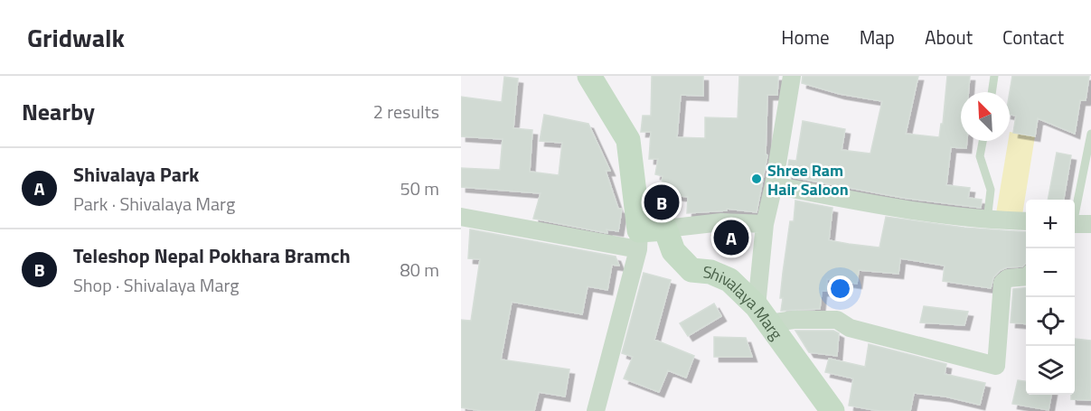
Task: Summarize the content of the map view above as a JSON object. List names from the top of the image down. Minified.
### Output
{"streets":{"main road":["Shivalaya Marg"]},"places":["Shree Ram Hair Saloon"],"north":"top left","page":{"header":"Gridwalk","nav":["Home","Map","About","Contact"],"heading":["Nearby","2 results"],"list":[{"mark":"A","name":"Shivalaya Park","note":"Park · Shivalaya Marg","value":"50 m"},{"mark":"B","name":"Teleshop Nepal Pokhara Bramch","note":"Shop · Shivalaya Marg","value":"80 m"}],"pins":["B","A"],"map_buttons":["+","−"]}}
